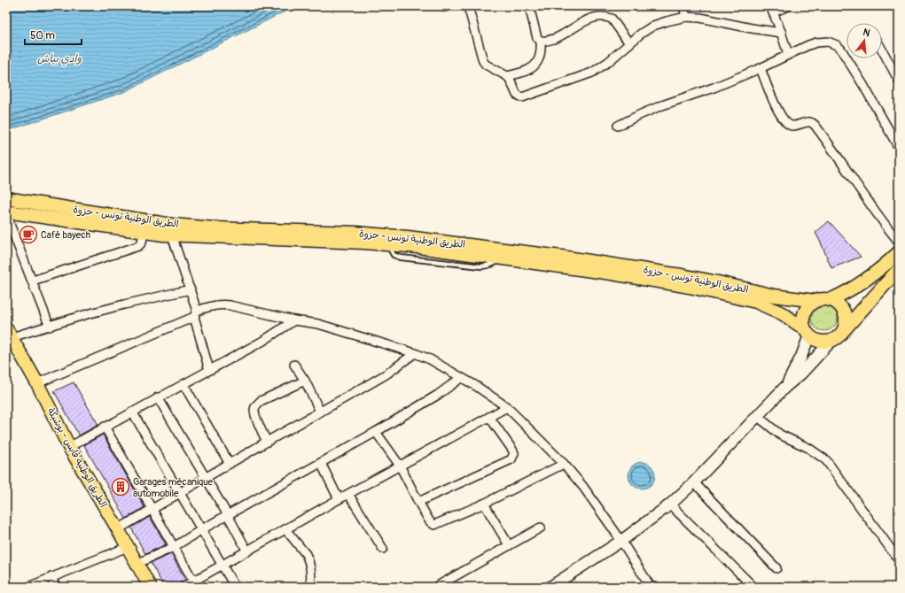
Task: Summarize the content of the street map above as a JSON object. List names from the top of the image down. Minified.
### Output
{"streets":{"main road":["الطريق الوطنية تونس - حزوة","الطريق الوطنية قابس - بوشبكة"]},"water":["وادي بياش"],"places":{"cafe":["Café bayech"],"building":["Garages mécanique automobile"]},"scale_bar":"50 m","north":"top"}
